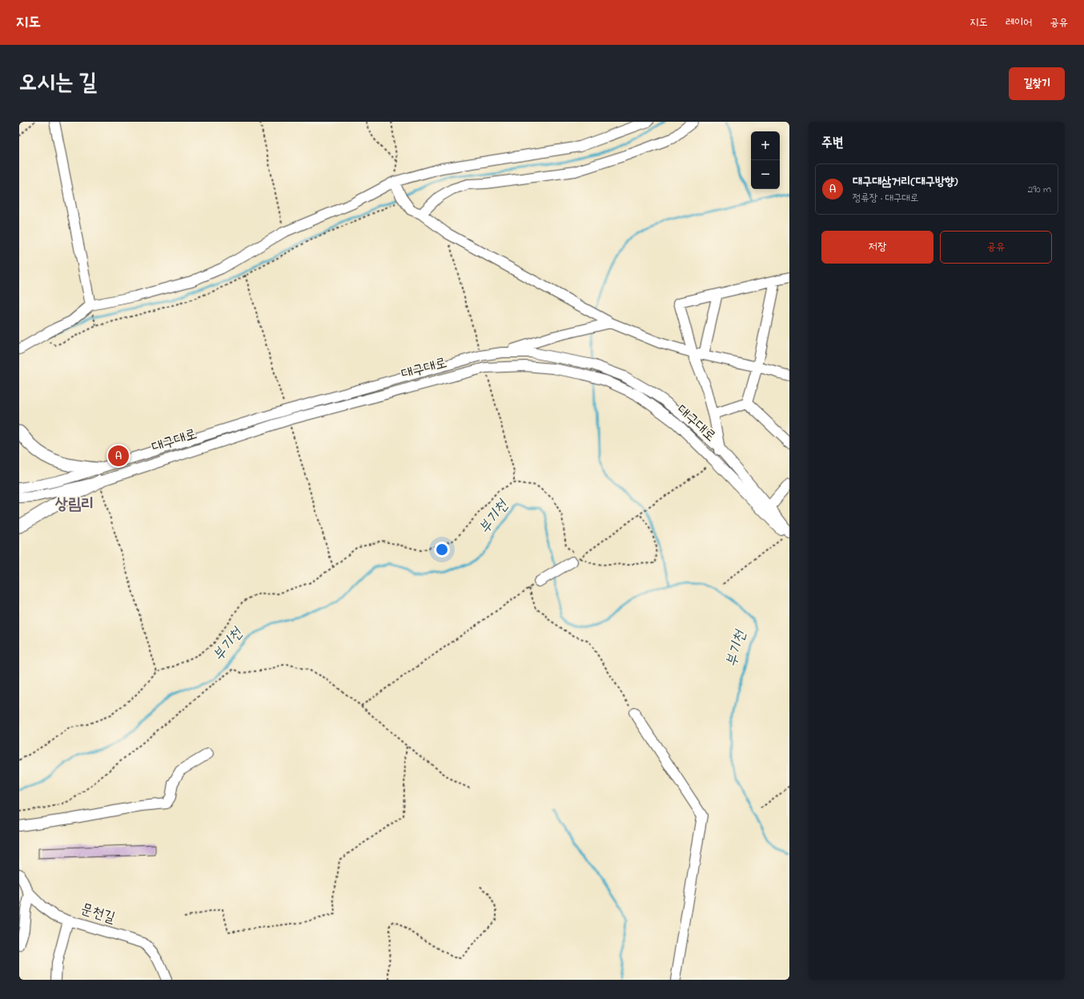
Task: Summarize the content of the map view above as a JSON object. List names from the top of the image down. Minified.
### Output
{"streets":{"street":["대구대로","문천길"]},"districts":["상림리"],"water":["부기천"],"page":{"header":"지도","nav":["지도","레이어","공유"],"title":"오시는 길","buttons":["길찾기",["저장","공유"]],"heading":"주변","map_buttons":["+","−"],"list":[{"mark":"A","name":"대구대삼거리(대구방향)","note":"정류장 · 대구대로","value":"290 m"}],"pins":"A"}}
